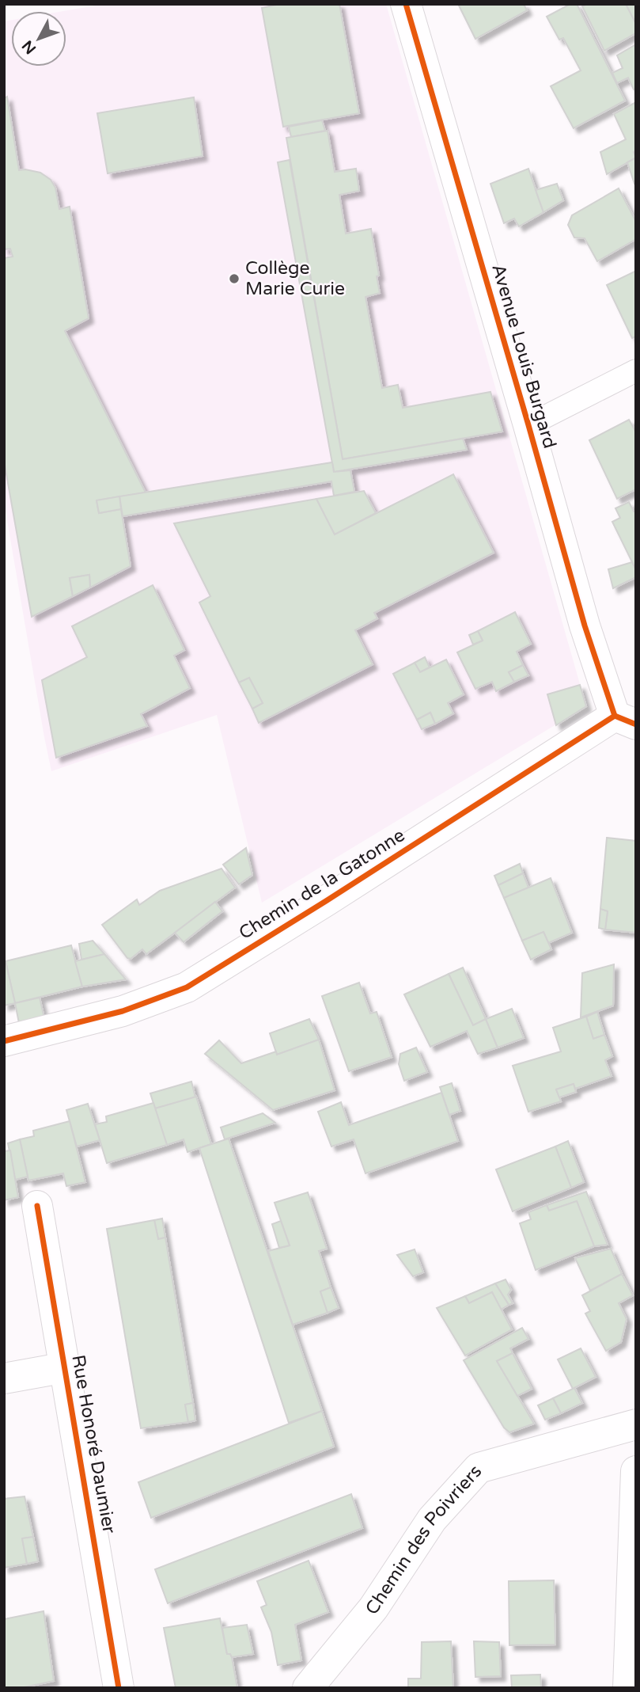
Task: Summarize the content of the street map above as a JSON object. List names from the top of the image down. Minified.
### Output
{"streets":{"street":["Avenue Louis Burgard","Chemin de la Gatonne","Rue Honoré Daumier","Chemin des Poivriers"]},"crossings":[["Avenue Louis Burgard","Chemin de la Gatonne"]],"places":["Collège Marie Curie"],"north":"bottom left"}
